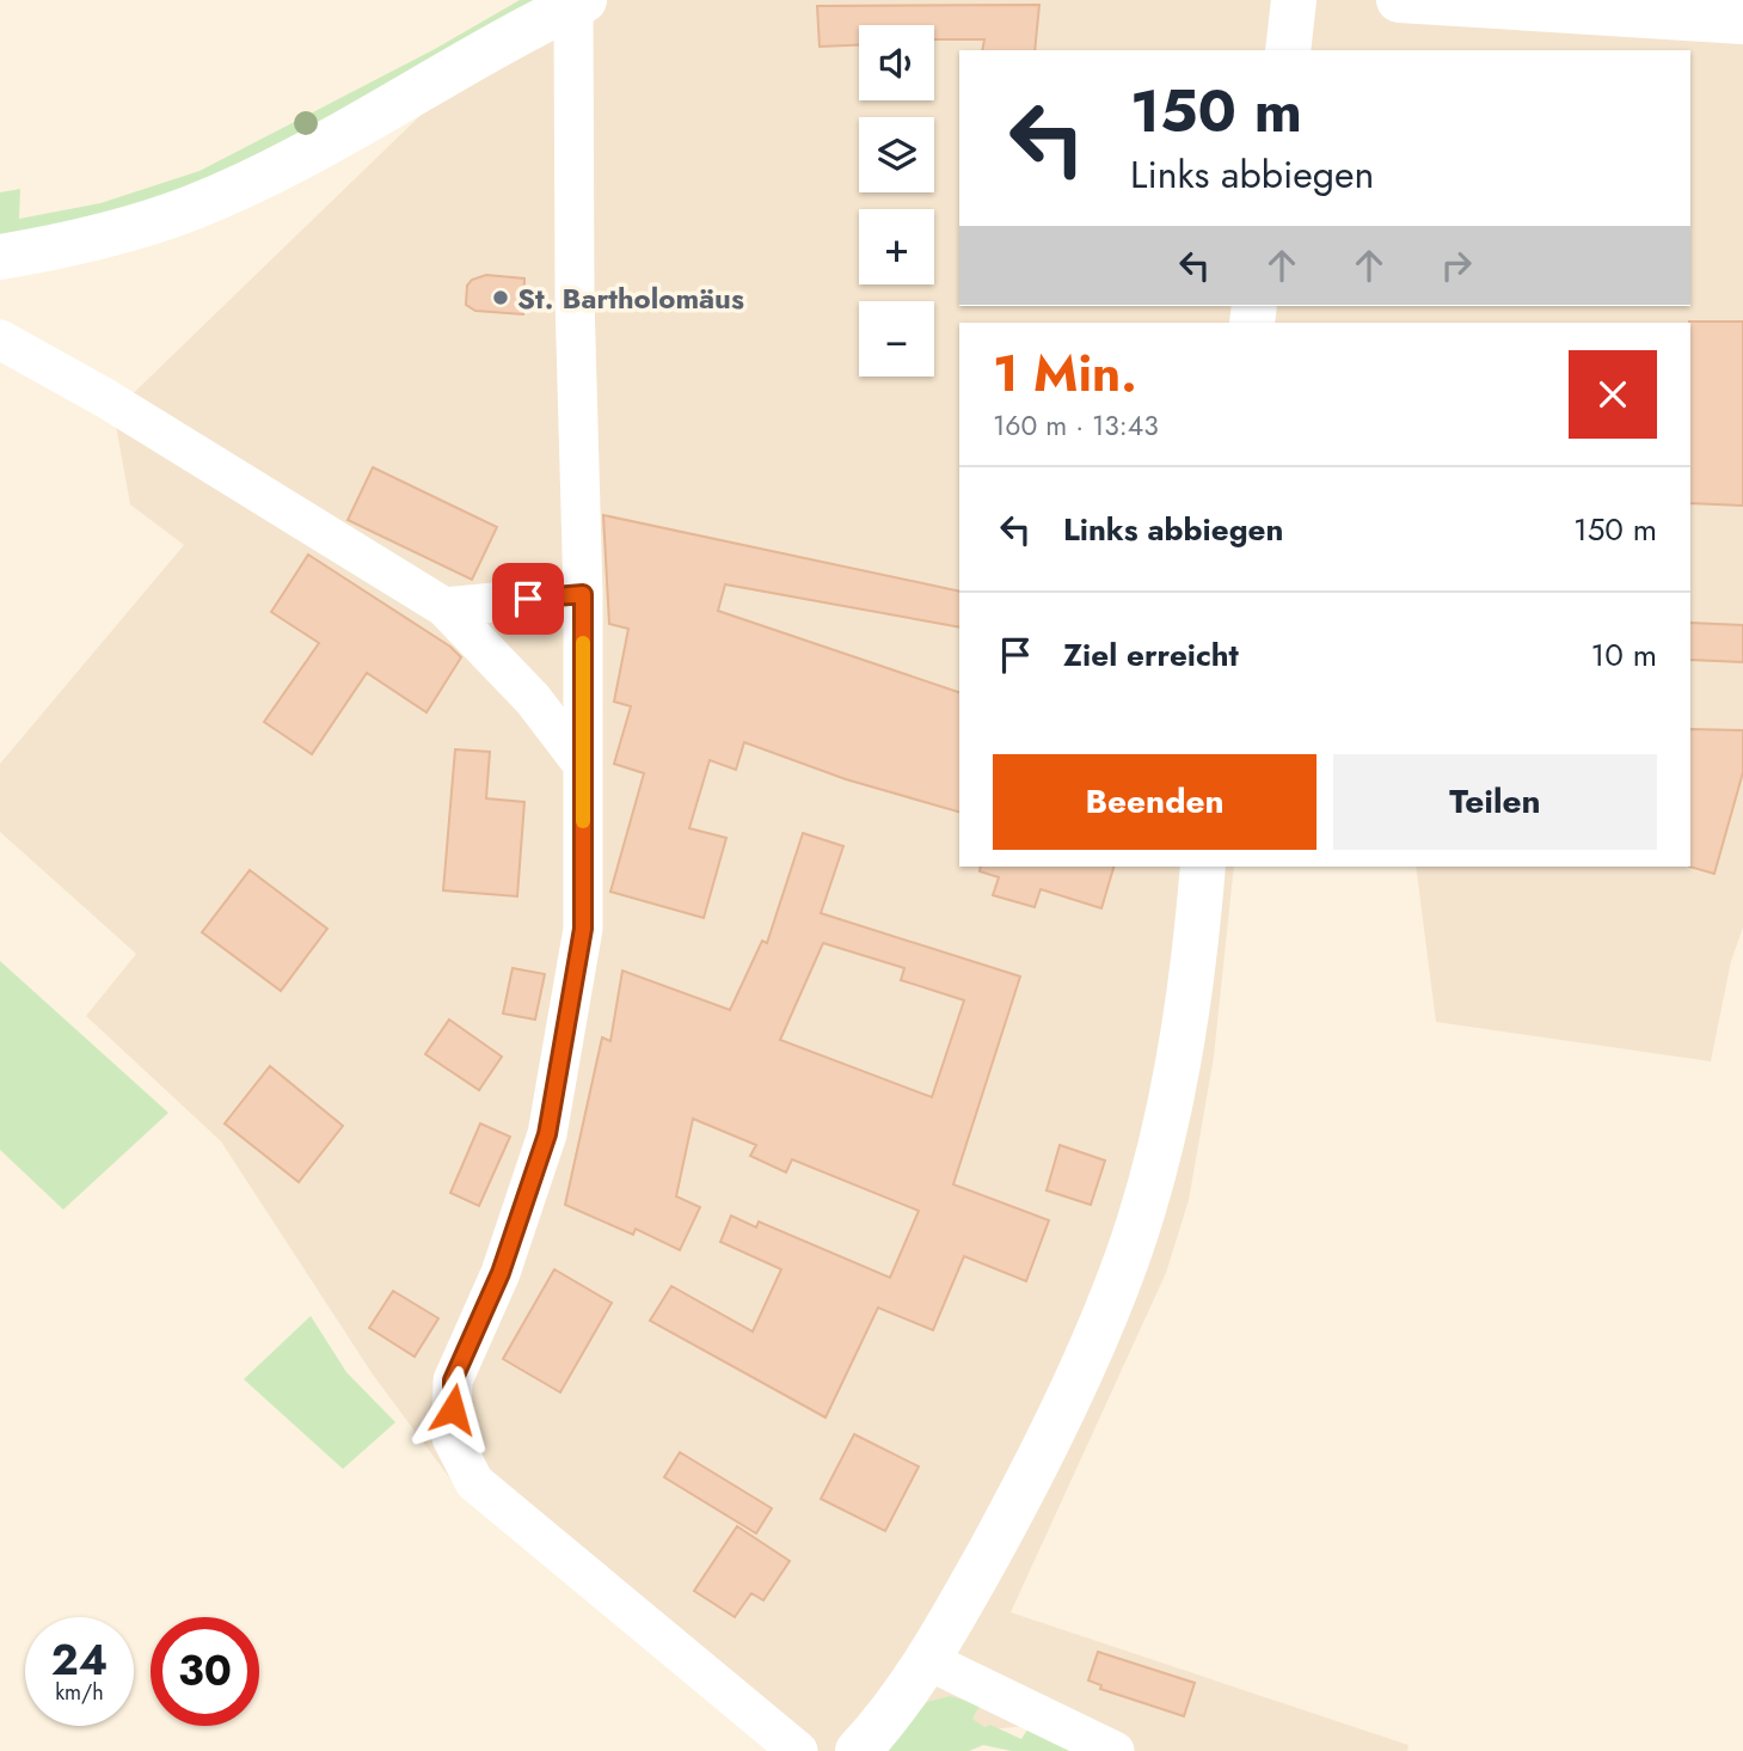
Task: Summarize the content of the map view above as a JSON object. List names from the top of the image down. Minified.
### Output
{"places":["St. Bartholomäus"],"page":{"map_buttons":["+","−"],"turn":["150 m","Links abbiegen"],"heading":["1 Min.","160 m · 13:43"],"list":[{"name":"Links abbiegen","value":"150 m"},{"name":"Ziel erreicht","value":"10 m"}],"buttons":["Beenden","Teilen"],"speed":"24 km/h","limit":"30"}}
